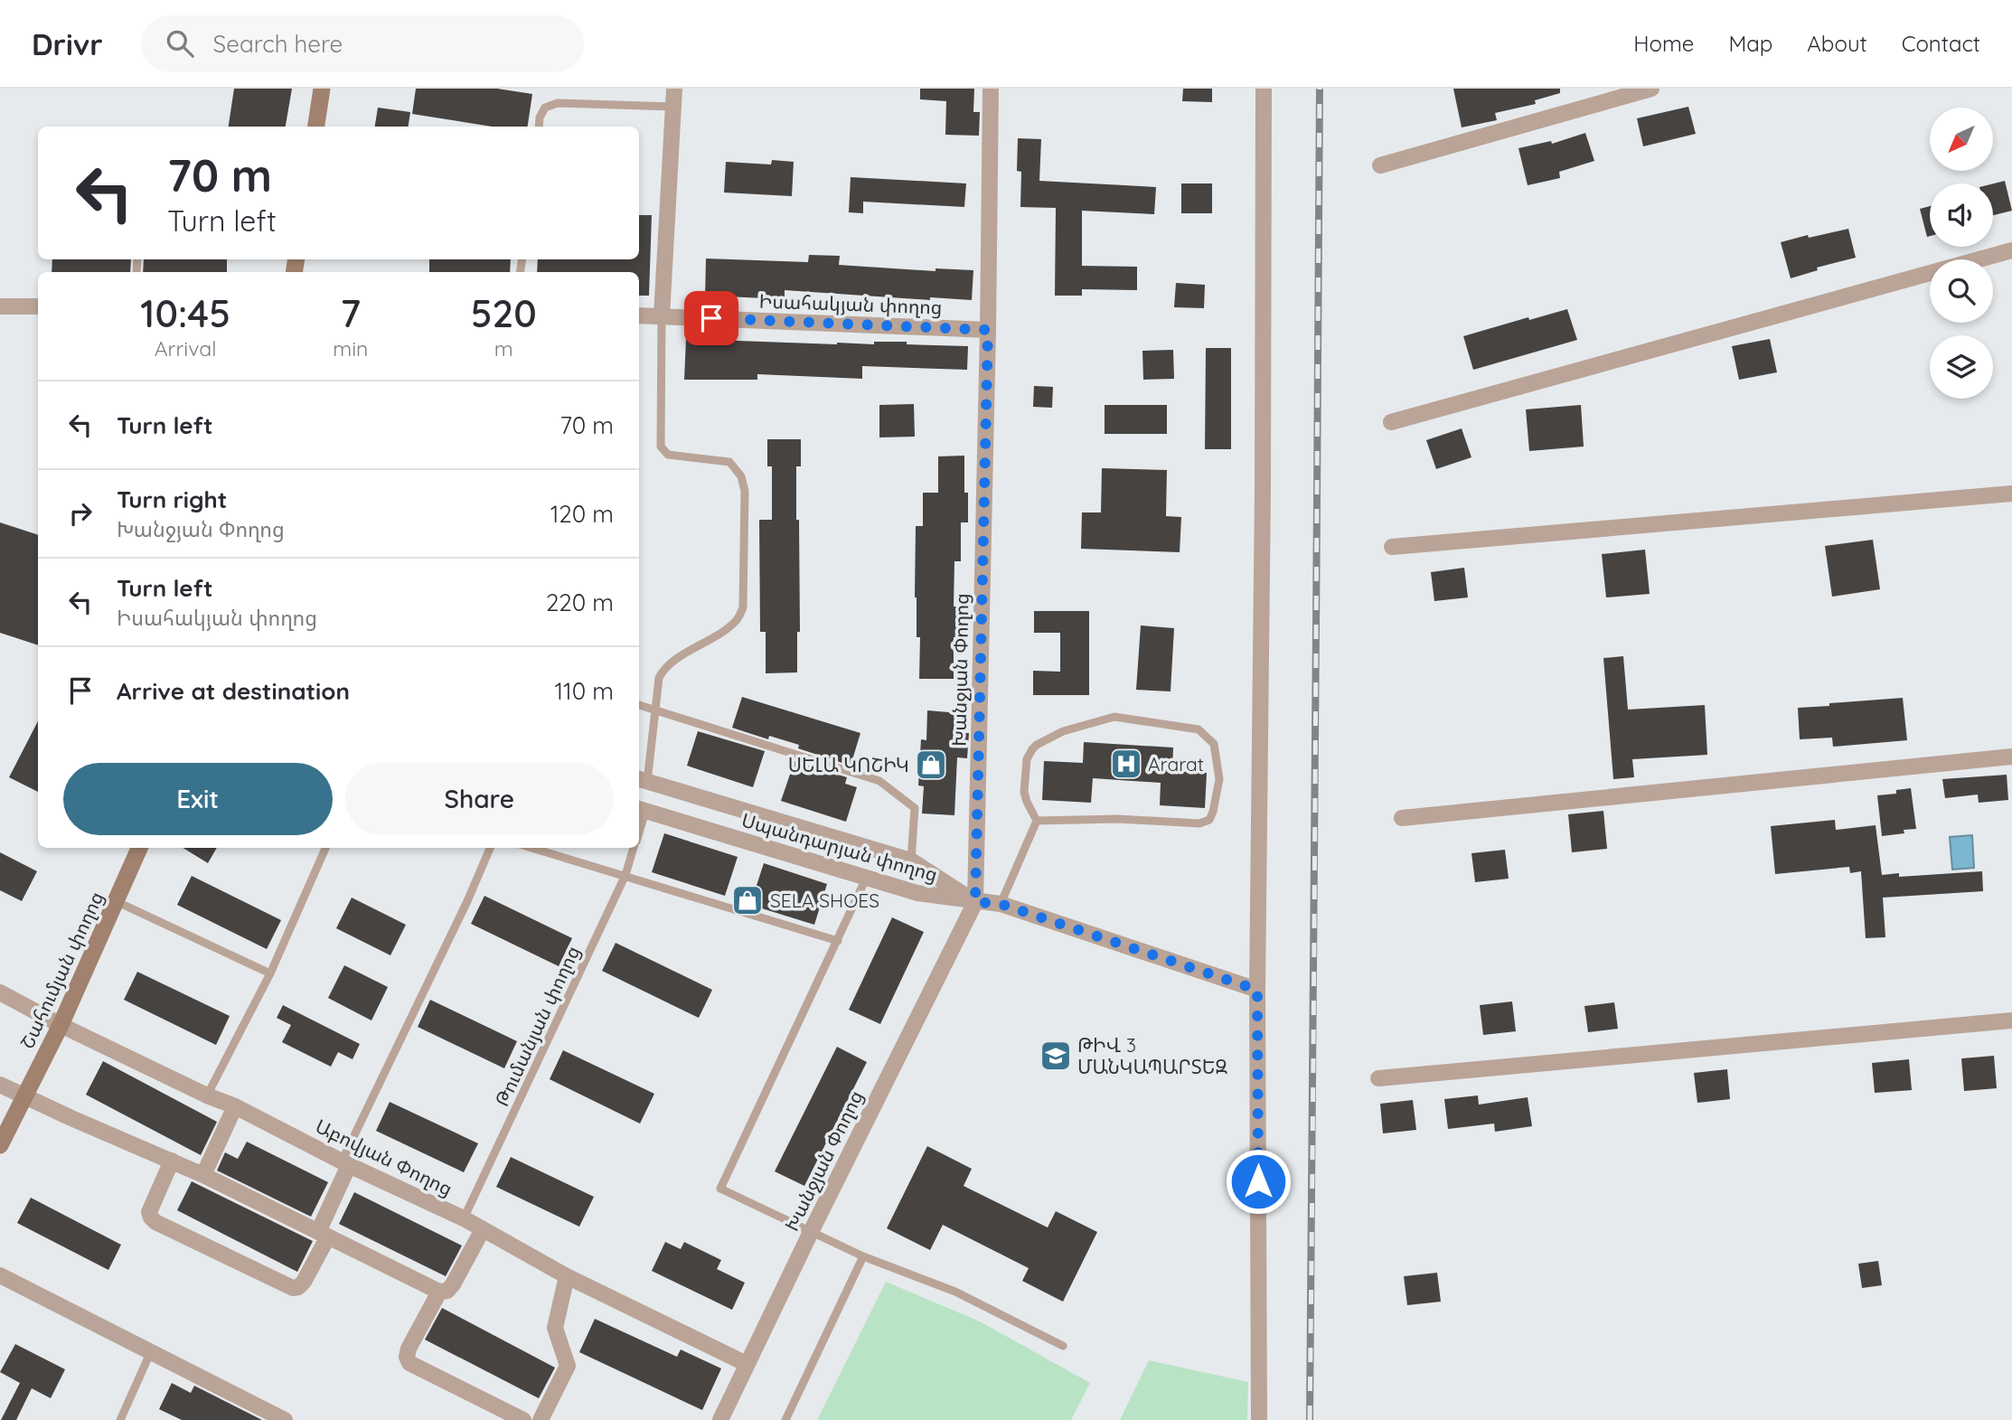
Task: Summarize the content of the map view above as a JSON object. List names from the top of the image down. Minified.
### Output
{"streets":{"main road":["Շահումյան փողոց"],"street":["Իսահակյան փողոց","Խանջյան Փողոց","Սպանդարյան փողոց","Աբովյան Փողոց"],"lane":["Թումանյան փողոց"]},"crossings":[["Իսահակյան փողոց","Խանջյան Փողոց"],["Խանջյան Փողոց","Սպանդարյան փողոց"],["Խանջյան Փողոց","Աբովյան Փողոց"],["Շահումյան փողոց","Աբովյան Փողոց"],["Թումանյան փողոց","Աբովյան Փողոց"]],"places":{"hospital":["Ararat"],"shop":["ՍԵԼԱ ԿՈՇԻԿ","SELA SHOES"],"school or university":["ԹԻՎ 3 ՄԱՆԿԱՊԱՐՏԵԶ"]},"north":"bottom left","page":{"header":"Drivr","search":"Search here","nav":["Home","Map","About","Contact"],"turn":["70 m","Turn left"],"eta":["10:45","Arrival","7","min","520","m"],"list":[{"name":"Turn left","value":"70 m"},{"name":"Turn right","note":"Խանջյան Փողոց","value":"120 m"},{"name":"Turn left","note":"Իսահակյան փողոց","value":"220 m"},{"name":"Arrive at destination","value":"110 m"}],"buttons":["Exit","Share"]}}
